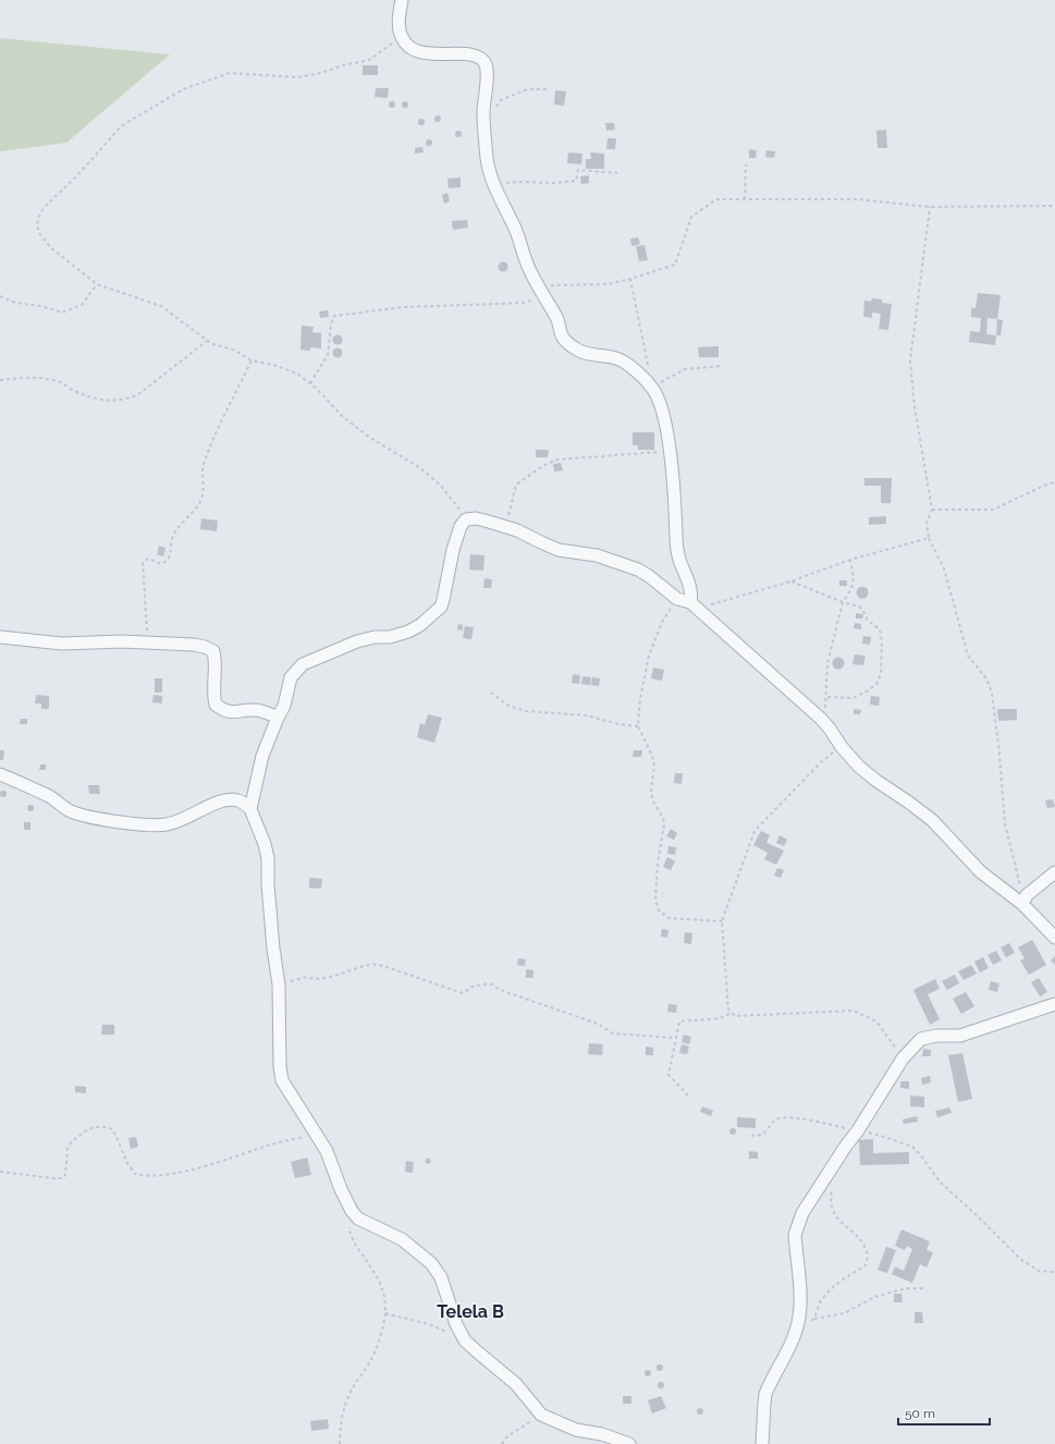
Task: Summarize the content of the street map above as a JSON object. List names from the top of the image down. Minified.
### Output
{"districts":["Telela B"],"scale_bar":"50 m"}
